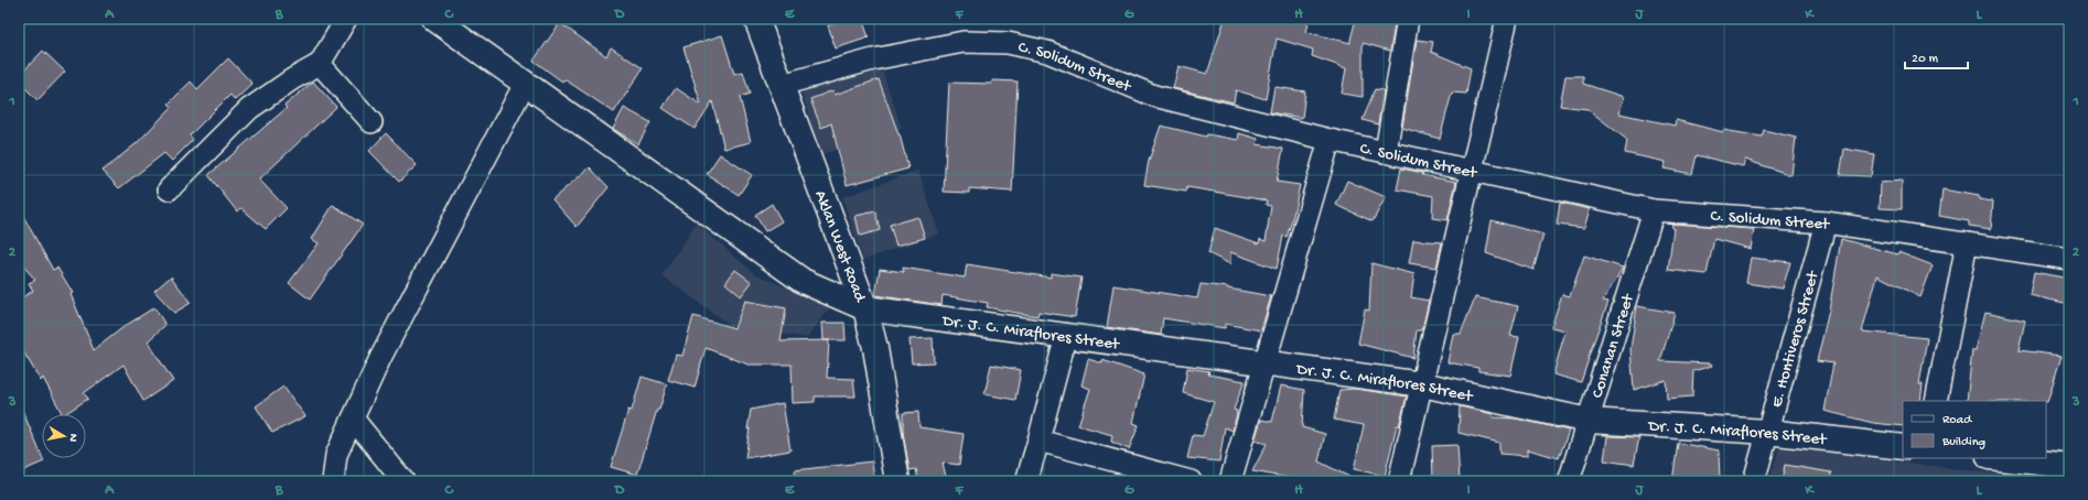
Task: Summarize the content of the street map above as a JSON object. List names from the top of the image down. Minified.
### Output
{"streets":{"street":["C. Solidum Street","Aklan West Road","Dr. J. C. Miraflores Street","E. Hontiveros Street","Conanan Street"]},"crossings":[["C. Solidum Street","Aklan West Road"],["C. Solidum Street","E. Hontiveros Street"],["C. Solidum Street","Conanan Street"],["Aklan West Road","Dr. J. C. Miraflores Street"],["Dr. J. C. Miraflores Street","E. Hontiveros Street"],["Dr. J. C. Miraflores Street","Conanan Street"]],"legend":["Road","Building"],"scale_bar":"20 m","north":"right","grid":{"columns":["A","B","C","D","E","F","G","H","I","J","K","L"],"rows":["1","2","3"]}}
